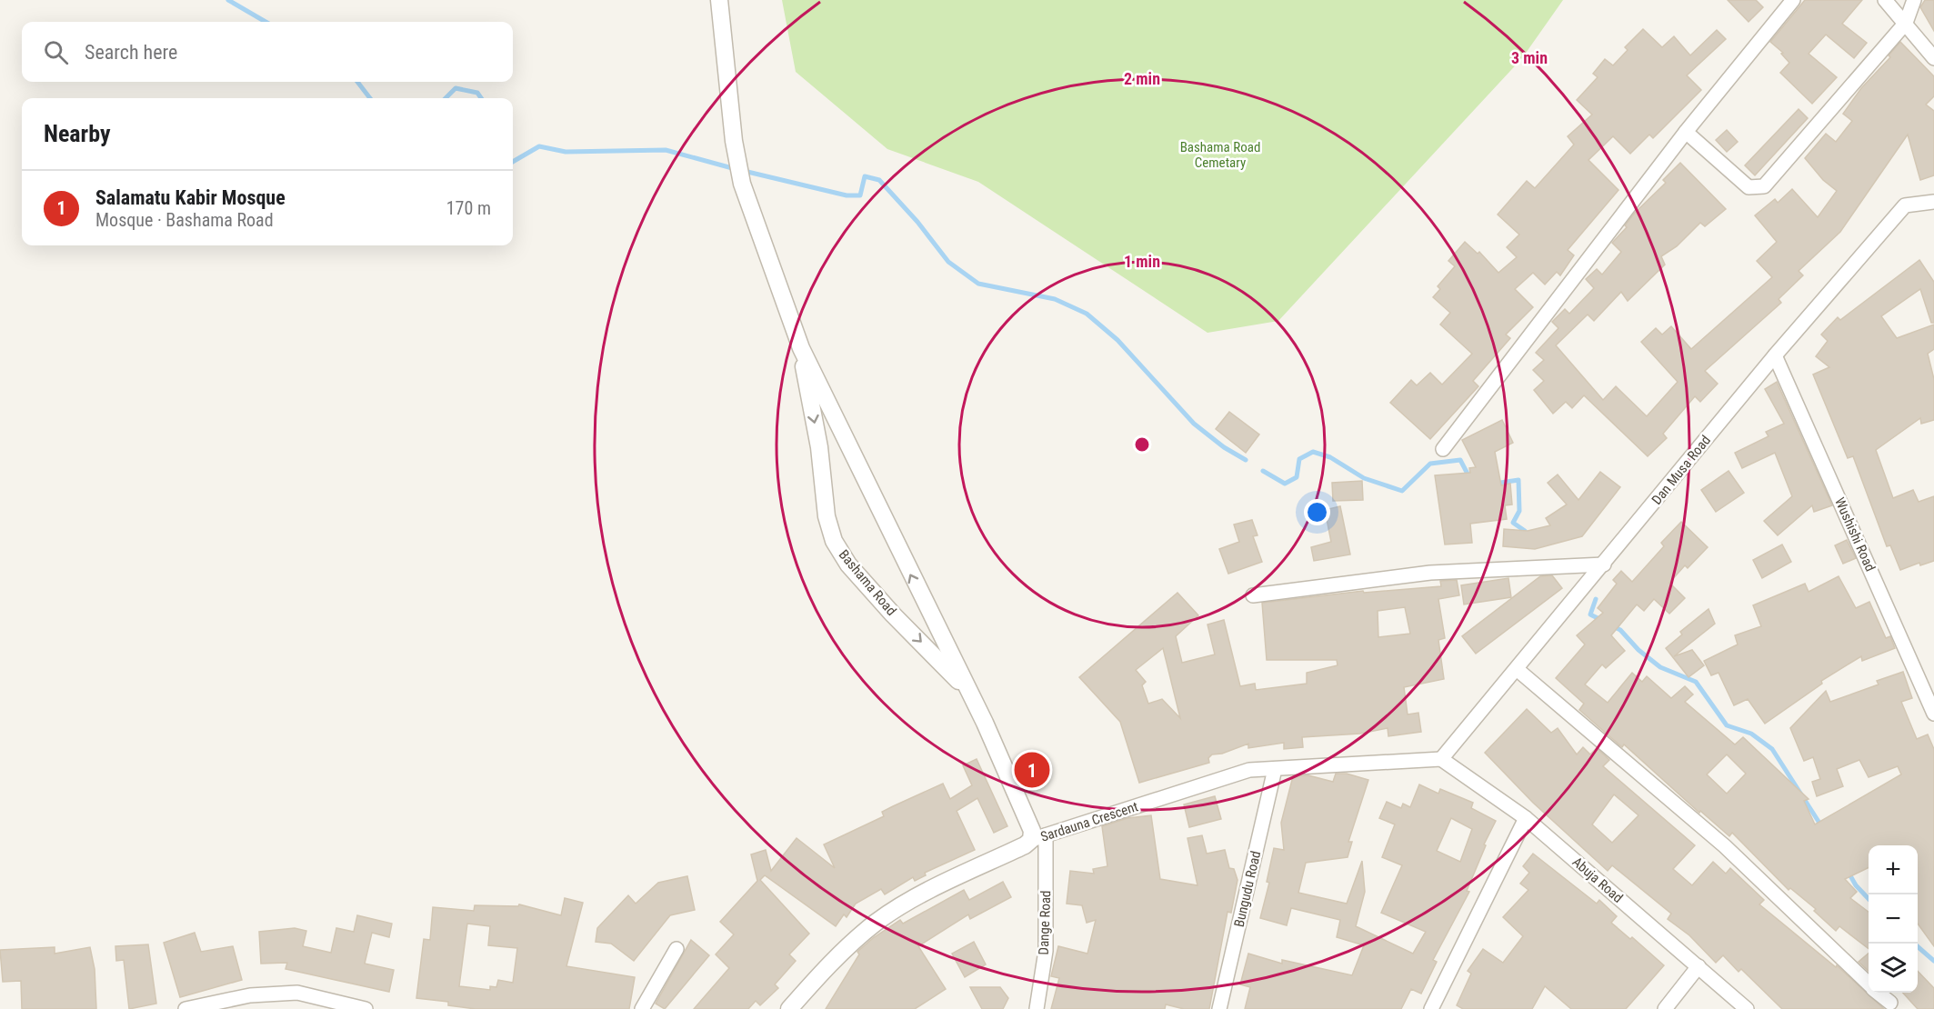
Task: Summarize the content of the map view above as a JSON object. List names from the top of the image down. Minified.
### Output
{"streets":{"street":["Dan Musa Road","Wushishi Road","Bashama Road","Sardauna Crescent","Abuja Road","Bungudu Road","Dange Road"]},"crossings":[["Dan Musa Road","Wushishi Road"],["Dan Musa Road","Sardauna Crescent"],["Dan Musa Road","Abuja Road"],["Bashama Road","Sardauna Crescent"],["Bashama Road","Dange Road"],["Sardauna Crescent","Abuja Road"],["Sardauna Crescent","Bungudu Road"],["Sardauna Crescent","Dange Road"]],"parks":["Bashama Road Cemetary"],"page":{"search":"Search here","heading":"Nearby","list":[{"mark":"1","name":"Salamatu Kabir Mosque","note":"Mosque · Bashama Road","value":"170 m"}],"pins":"1","map_buttons":["+","−"]},"rings":["3 min","2 min","1 min"]}
